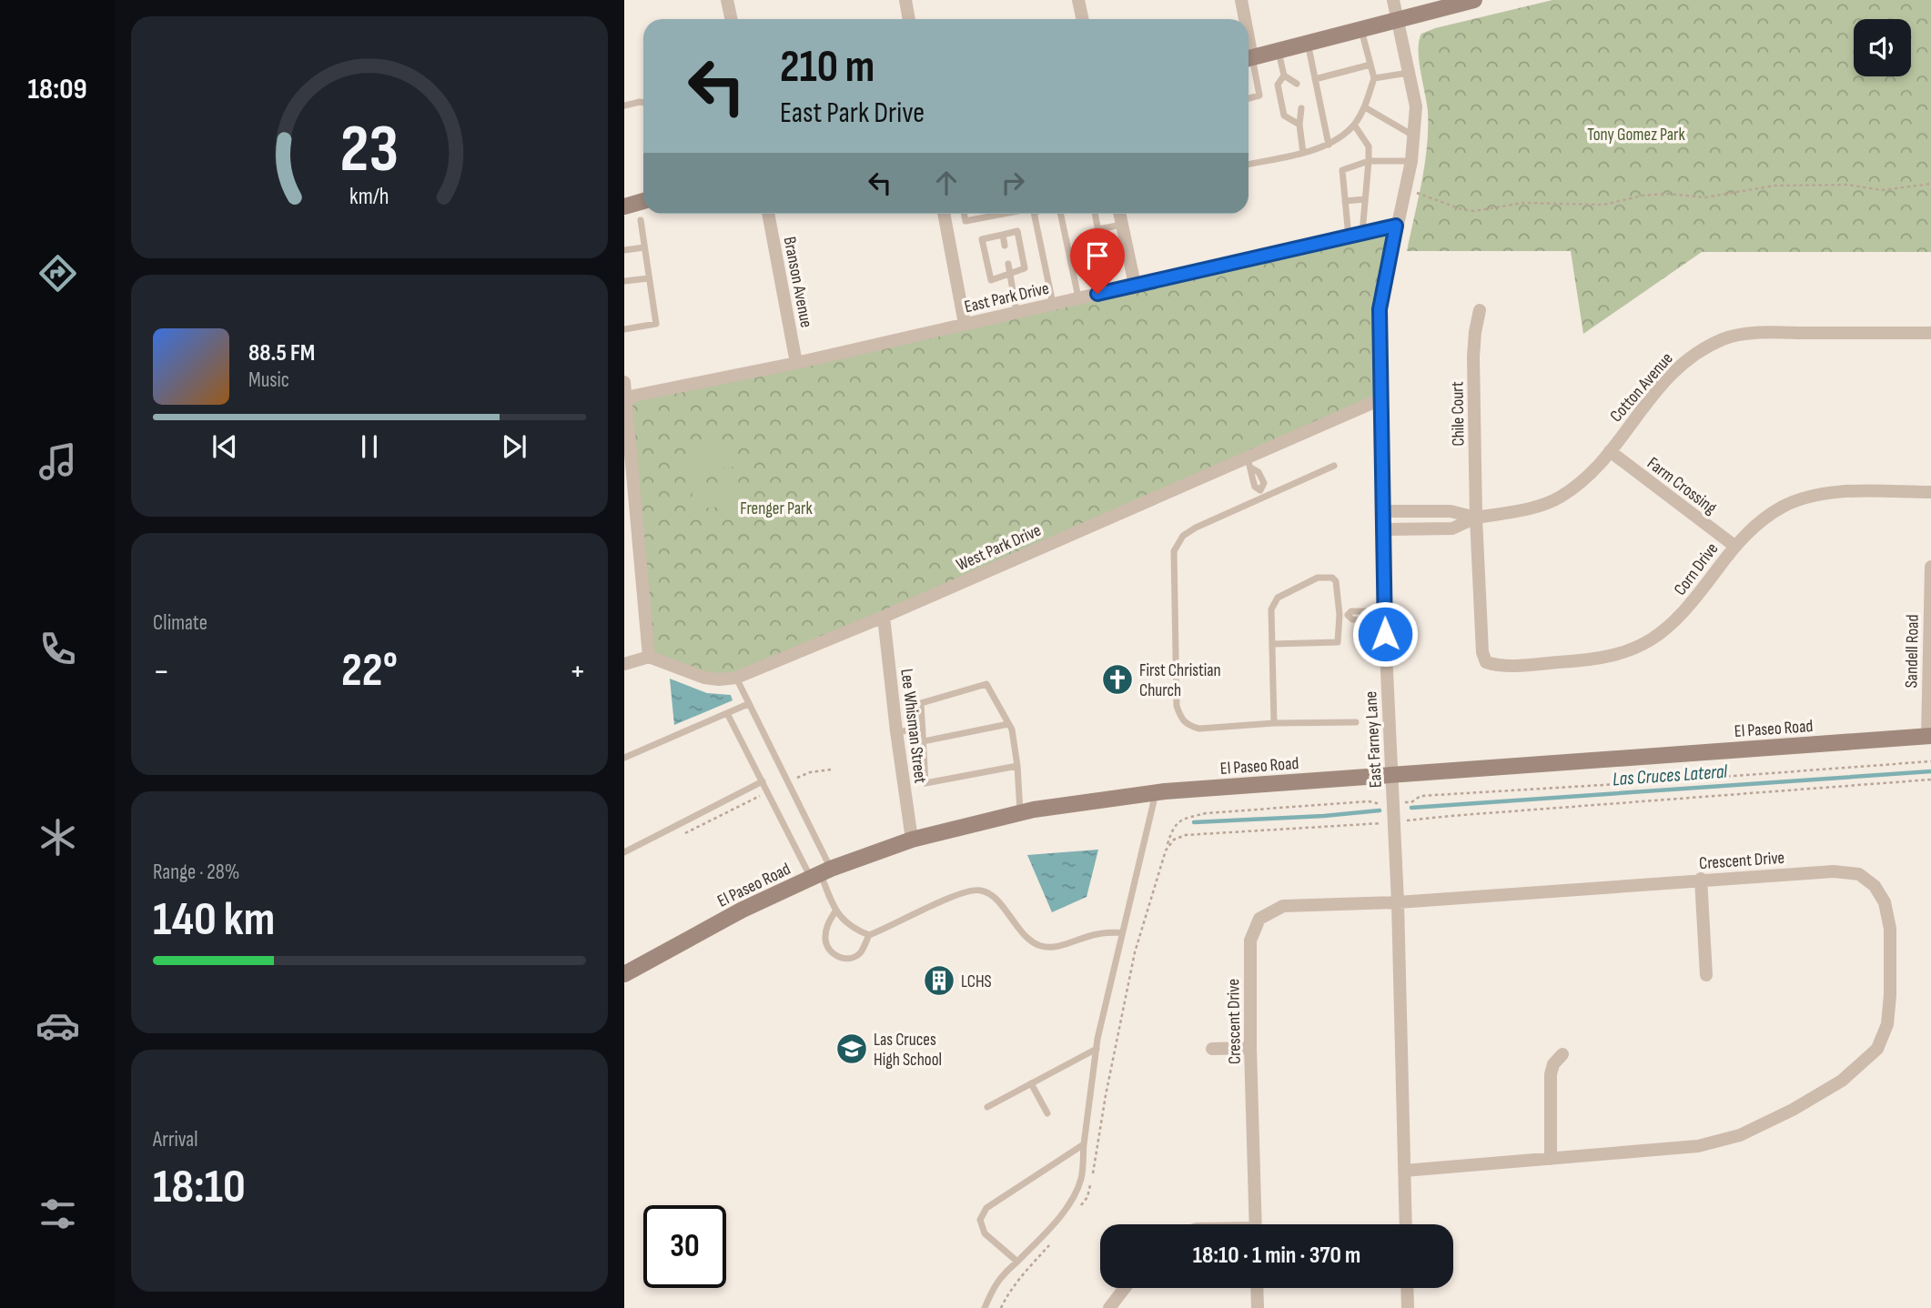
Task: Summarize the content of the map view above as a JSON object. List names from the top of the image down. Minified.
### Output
{"streets":{"main road":["El Paseo Road"],"street":["Branson Avenue","East Park Drive","Cotton Avenue","Chile Court","Farm Crossing","West Park Drive","Corn Drive","Sandell Road","Lee Whisman Street","East Farney Lane","Crescent Drive"]},"crossings":[["Branson Avenue","East Park Drive"],["East Park Drive","East Farney Lane"],["Cotton Avenue","Chile Court"],["Cotton Avenue","Farm Crossing"],["Cotton Avenue","East Farney Lane"],["Chile Court","Corn Drive"],["Farm Crossing","Corn Drive"],["West Park Drive","Lee Whisman Street"],["West Park Drive","East Farney Lane"],["Sandell Road","El Paseo Road"],["Lee Whisman Street","El Paseo Road"],["El Paseo Road","East Farney Lane"],["East Farney Lane","Crescent Drive"]],"water":["Las Cruces Lateral"],"parks":["Tony Gomez Park","Frenger Park"],"places":{"church":["First Christian Church"],"building":["LCHS"],"school or university":["Las Cruces High School"]},"page":{"tabs":"18:09","turn":["210 m","East Park Drive"],"song":["88.5 FM","Music"],"tile":["Climate",["Range · 28%","140 km"],["Arrival","18:10"]],"heat":["−","22°","+"],"limit":"30","trip":"18:10 · 1 min · 370 m","gauge":["23","km/h"]}}
